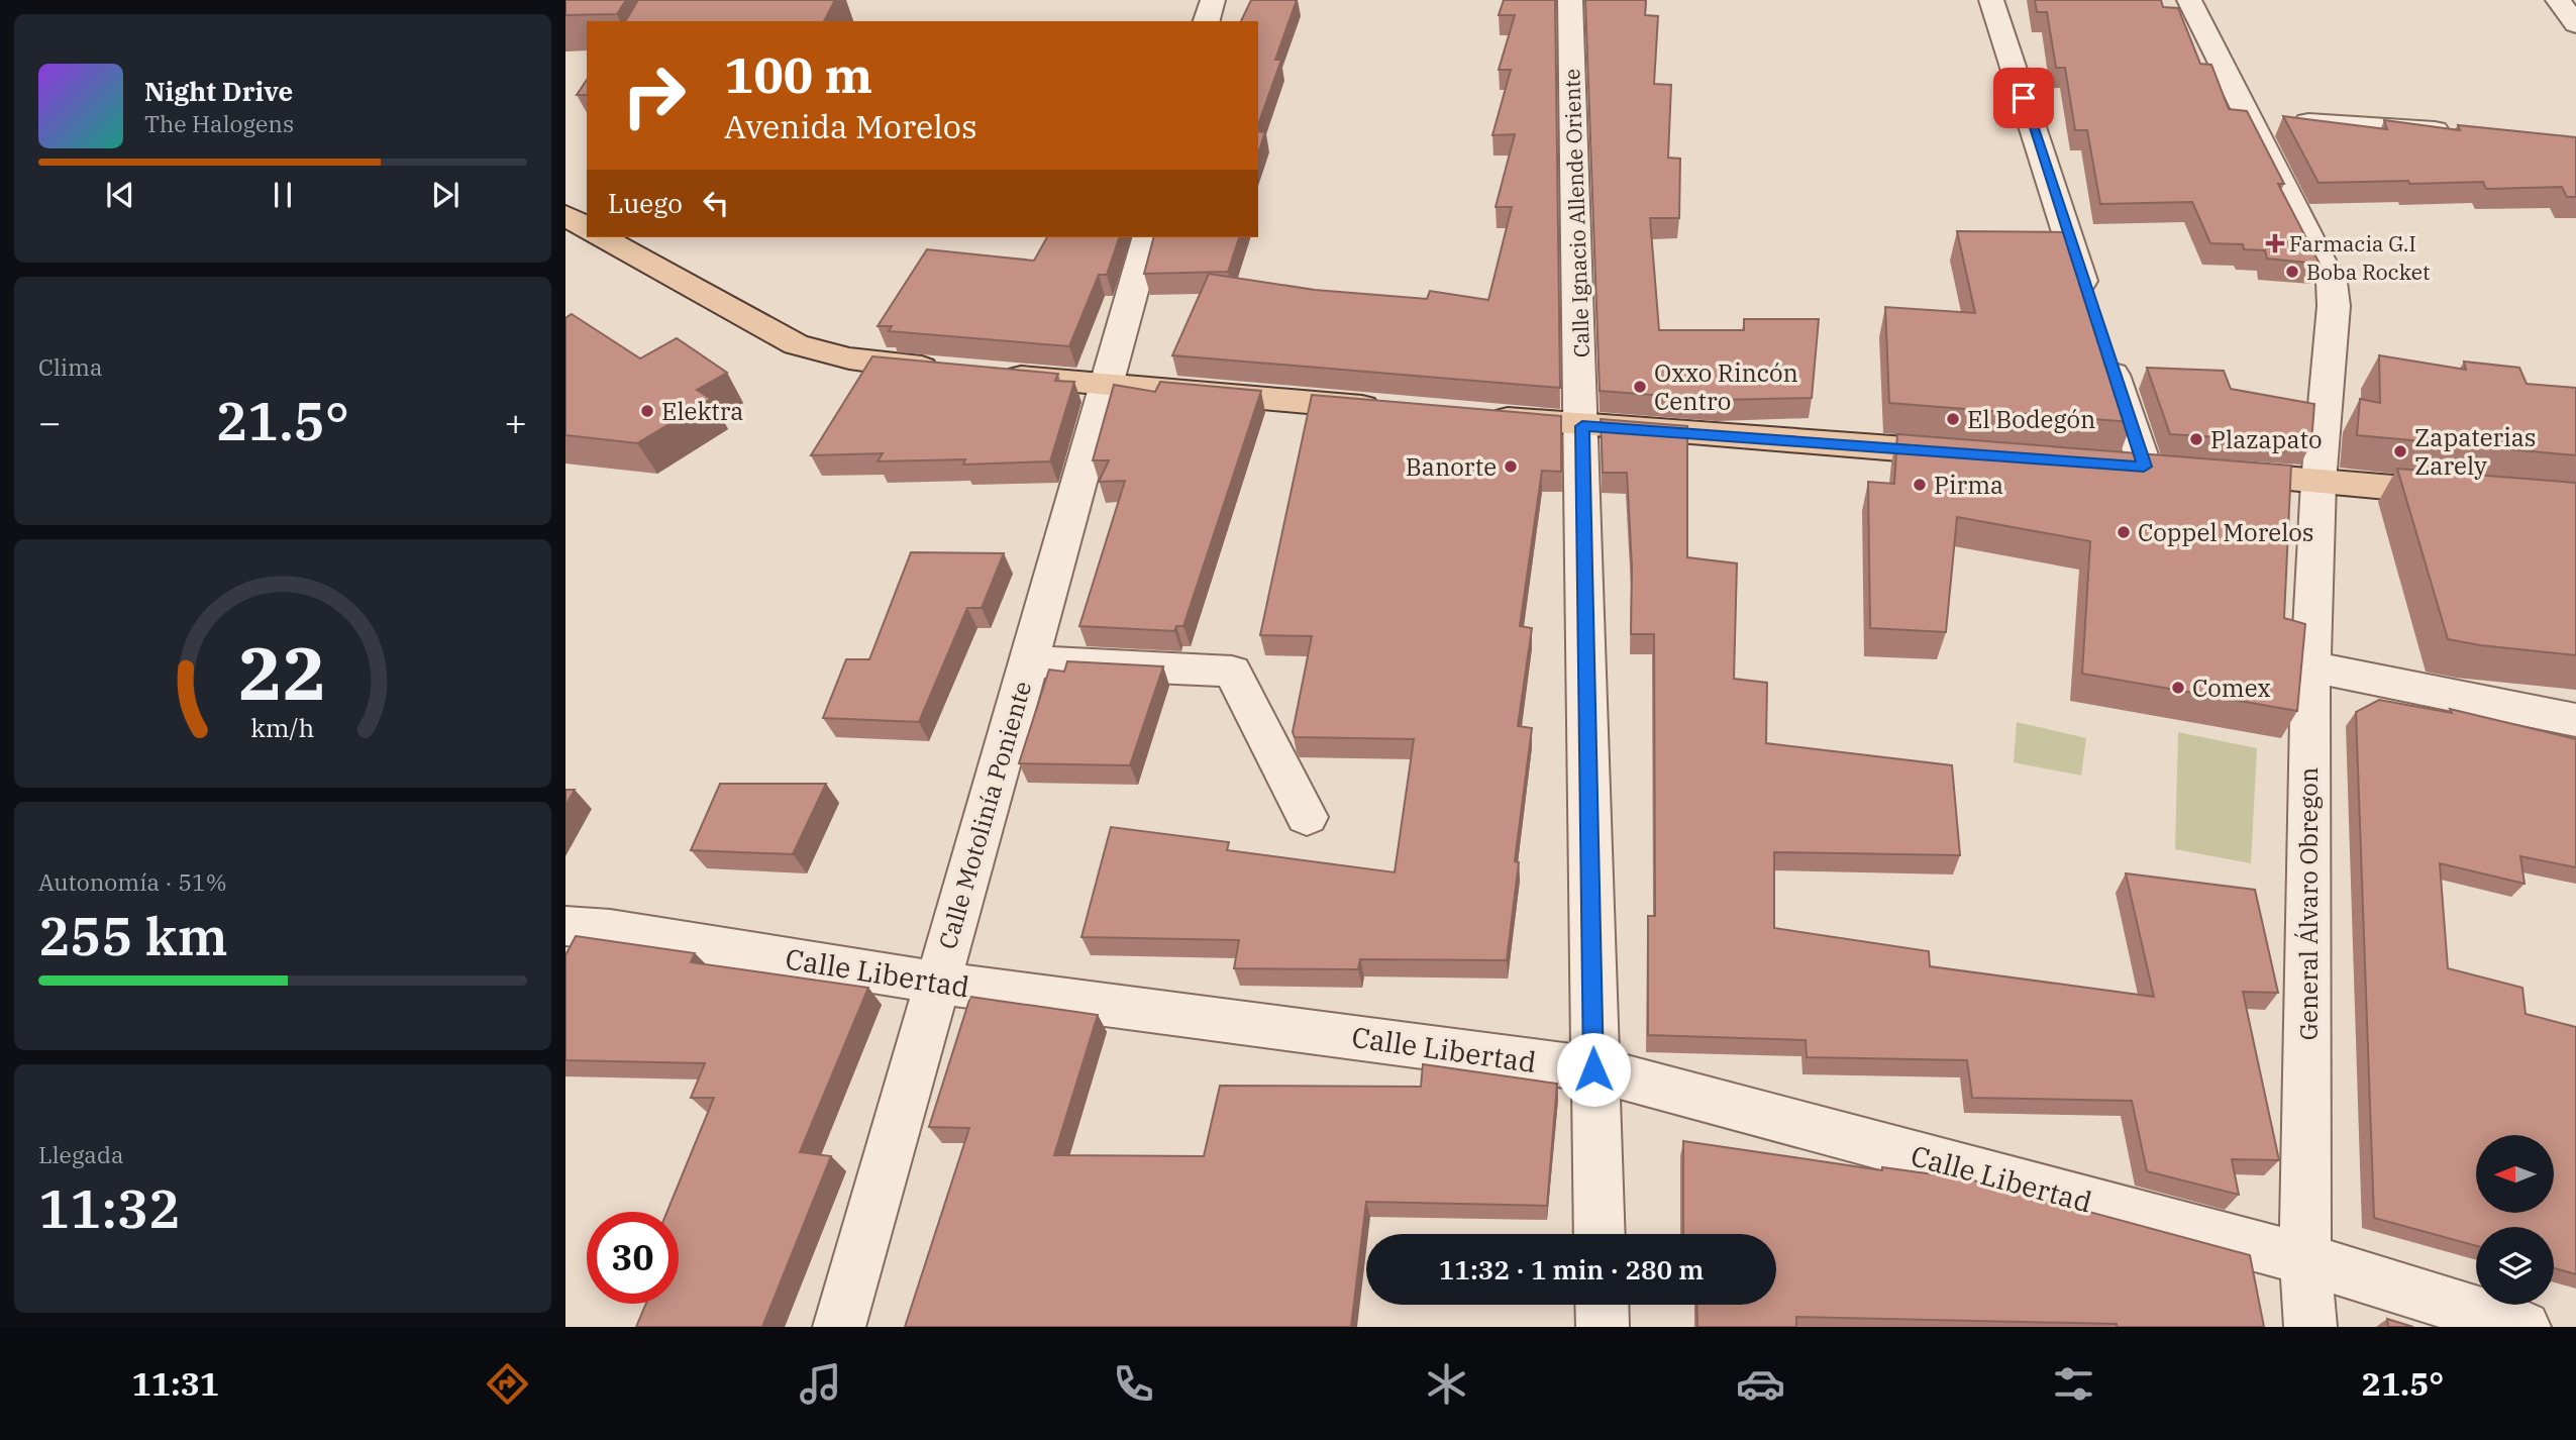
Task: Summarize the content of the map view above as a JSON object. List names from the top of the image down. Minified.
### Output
{"streets":{"street":["Calle Ignacio Allende Oriente","Calle Motolinía Poniente","General Álvaro Obregon","Calle Libertad"]},"crossings":[["Calle Ignacio Allende Oriente","Calle Libertad"],["Calle Motolinía Poniente","Calle Libertad"],["General Álvaro Obregon","Calle Libertad"]],"places":{"health":["Farmacia G.I"],"other":["Boba Rocket","Oxxo Rincón Centro","Elektra","El Bodegón","Plazapato","Zapaterias Zarely","Banorte","Pirma","Coppel Morelos","Comex"]},"north":"left","page":{"turn":["100 m","Avenida Morelos"],"song":["Night Drive","The Halogens"],"then":"Luego","tile":["Clima",["Autonomía · 51%","255 km"],["Llegada","11:32"]],"heat":["−","21.5°","+"],"limit":"30","trip":"11:32 · 1 min · 280 m","tabs":["11:31","21.5°"],"gauge":["22","km/h"]}}
